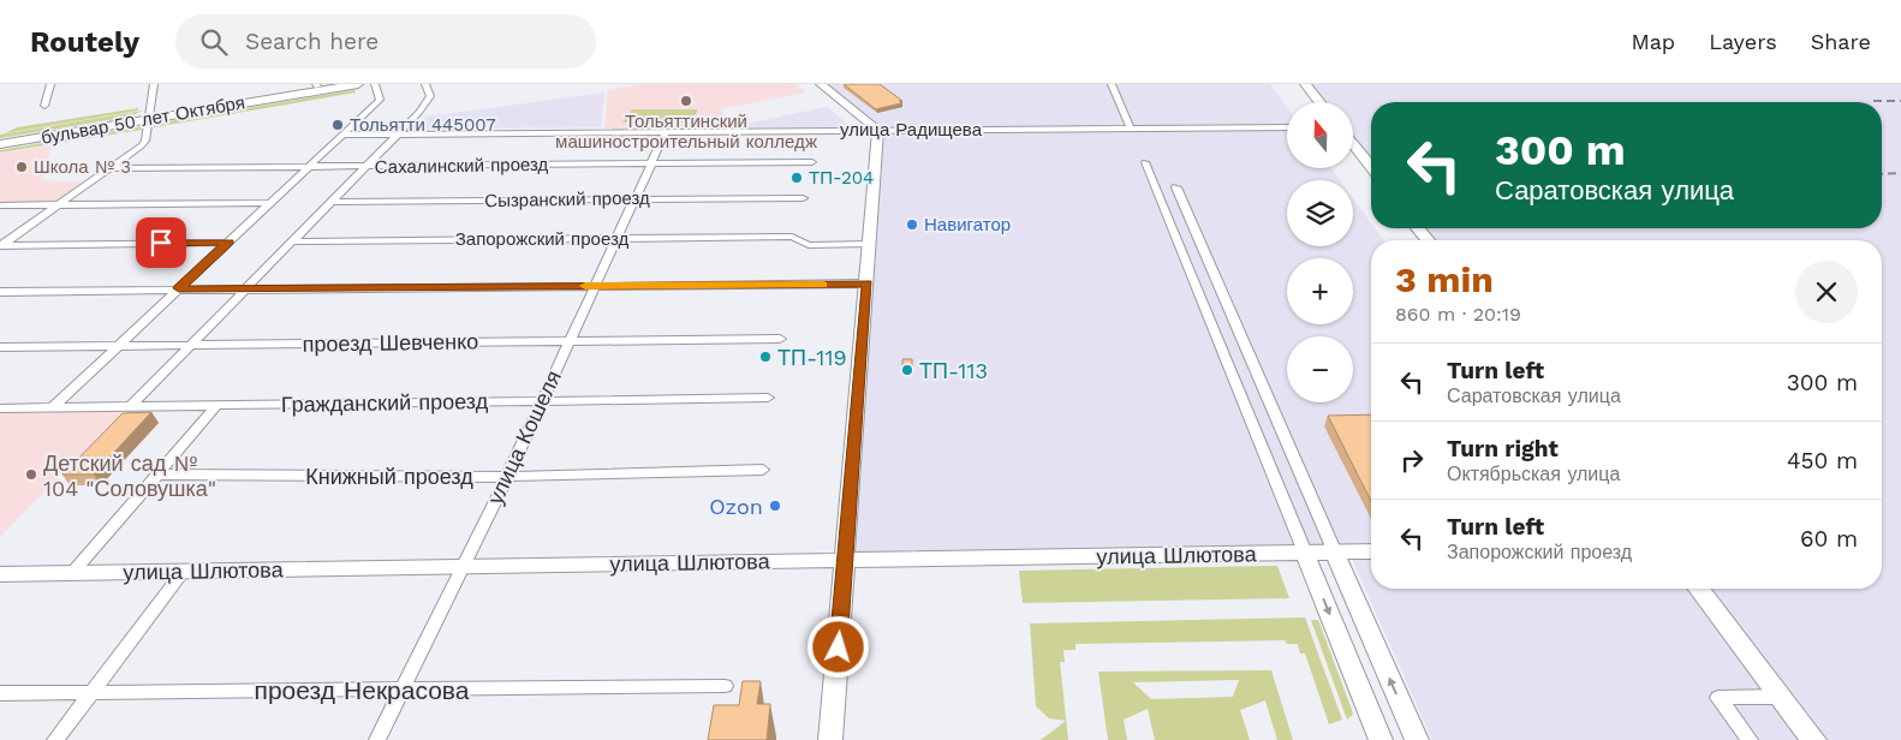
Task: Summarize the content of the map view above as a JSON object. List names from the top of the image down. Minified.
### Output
{"streets":{"main road":["бульвар 50 лет Октября","улица Шлютова"],"street":["улица Радищева","Сахалинский проезд","Сызранский проезд","Запорожский проезд","проезд Шевченко","Гражданский проезд","улица Кошеля","Книжный проезд","проезд Некрасова"]},"crossings":[["улица Радищева","улица Кошеля"],["Сахалинский проезд","улица Кошеля"],["Сызранский проезд","улица Кошеля"],["Запорожский проезд","улица Кошеля"],["проезд Шевченко","улица Кошеля"],["Гражданский проезд","улица Кошеля"],["улица Кошеля","Книжный проезд"],["улица Кошеля","улица Шлютова"],["улица Кошеля","проезд Некрасова"]],"places":["Тольяттинский машиностроительный колледж","Тольятти 445007","Школа № 3","ТП-204","Навигатор","ТП-119","ТП-113","Детский сад № 104 \"Соловушка\"","Ozon"],"north":"top","page":{"header":"Routely","search":"Search here","nav":["Map","Layers","Share"],"map_buttons":["+","−"],"turn":["300 m","Саратовская улица"],"heading":["3 min","860 m · 20:19"],"list":[{"name":"Turn left","note":"Саратовская улица","value":"300 m"},{"name":"Turn right","note":"Октябрьская улица","value":"450 m"},{"name":"Turn left","note":"Запорожский проезд","value":"60 m"}]}}
